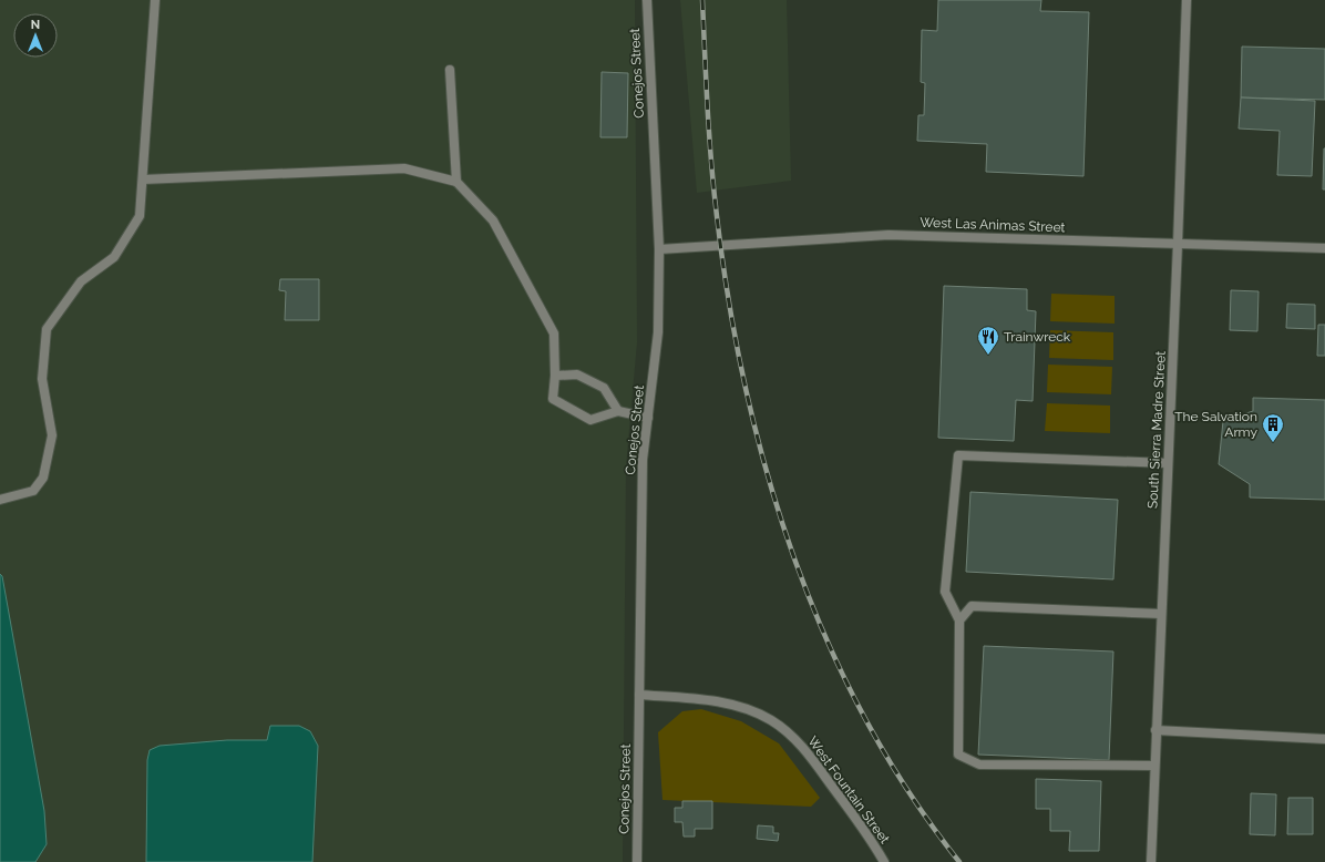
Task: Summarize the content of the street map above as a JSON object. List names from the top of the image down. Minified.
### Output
{"streets":{"street":["Conejos Street","West Las Animas Street","South Sierra Madre Street","West Fountain Street"]},"crossings":[["Conejos Street","West Las Animas Street"],["Conejos Street","West Fountain Street"],["West Las Animas Street","South Sierra Madre Street"]],"places":{"restaurant":["Trainwreck"],"building":["The Salvation Army"]},"north":"top"}
